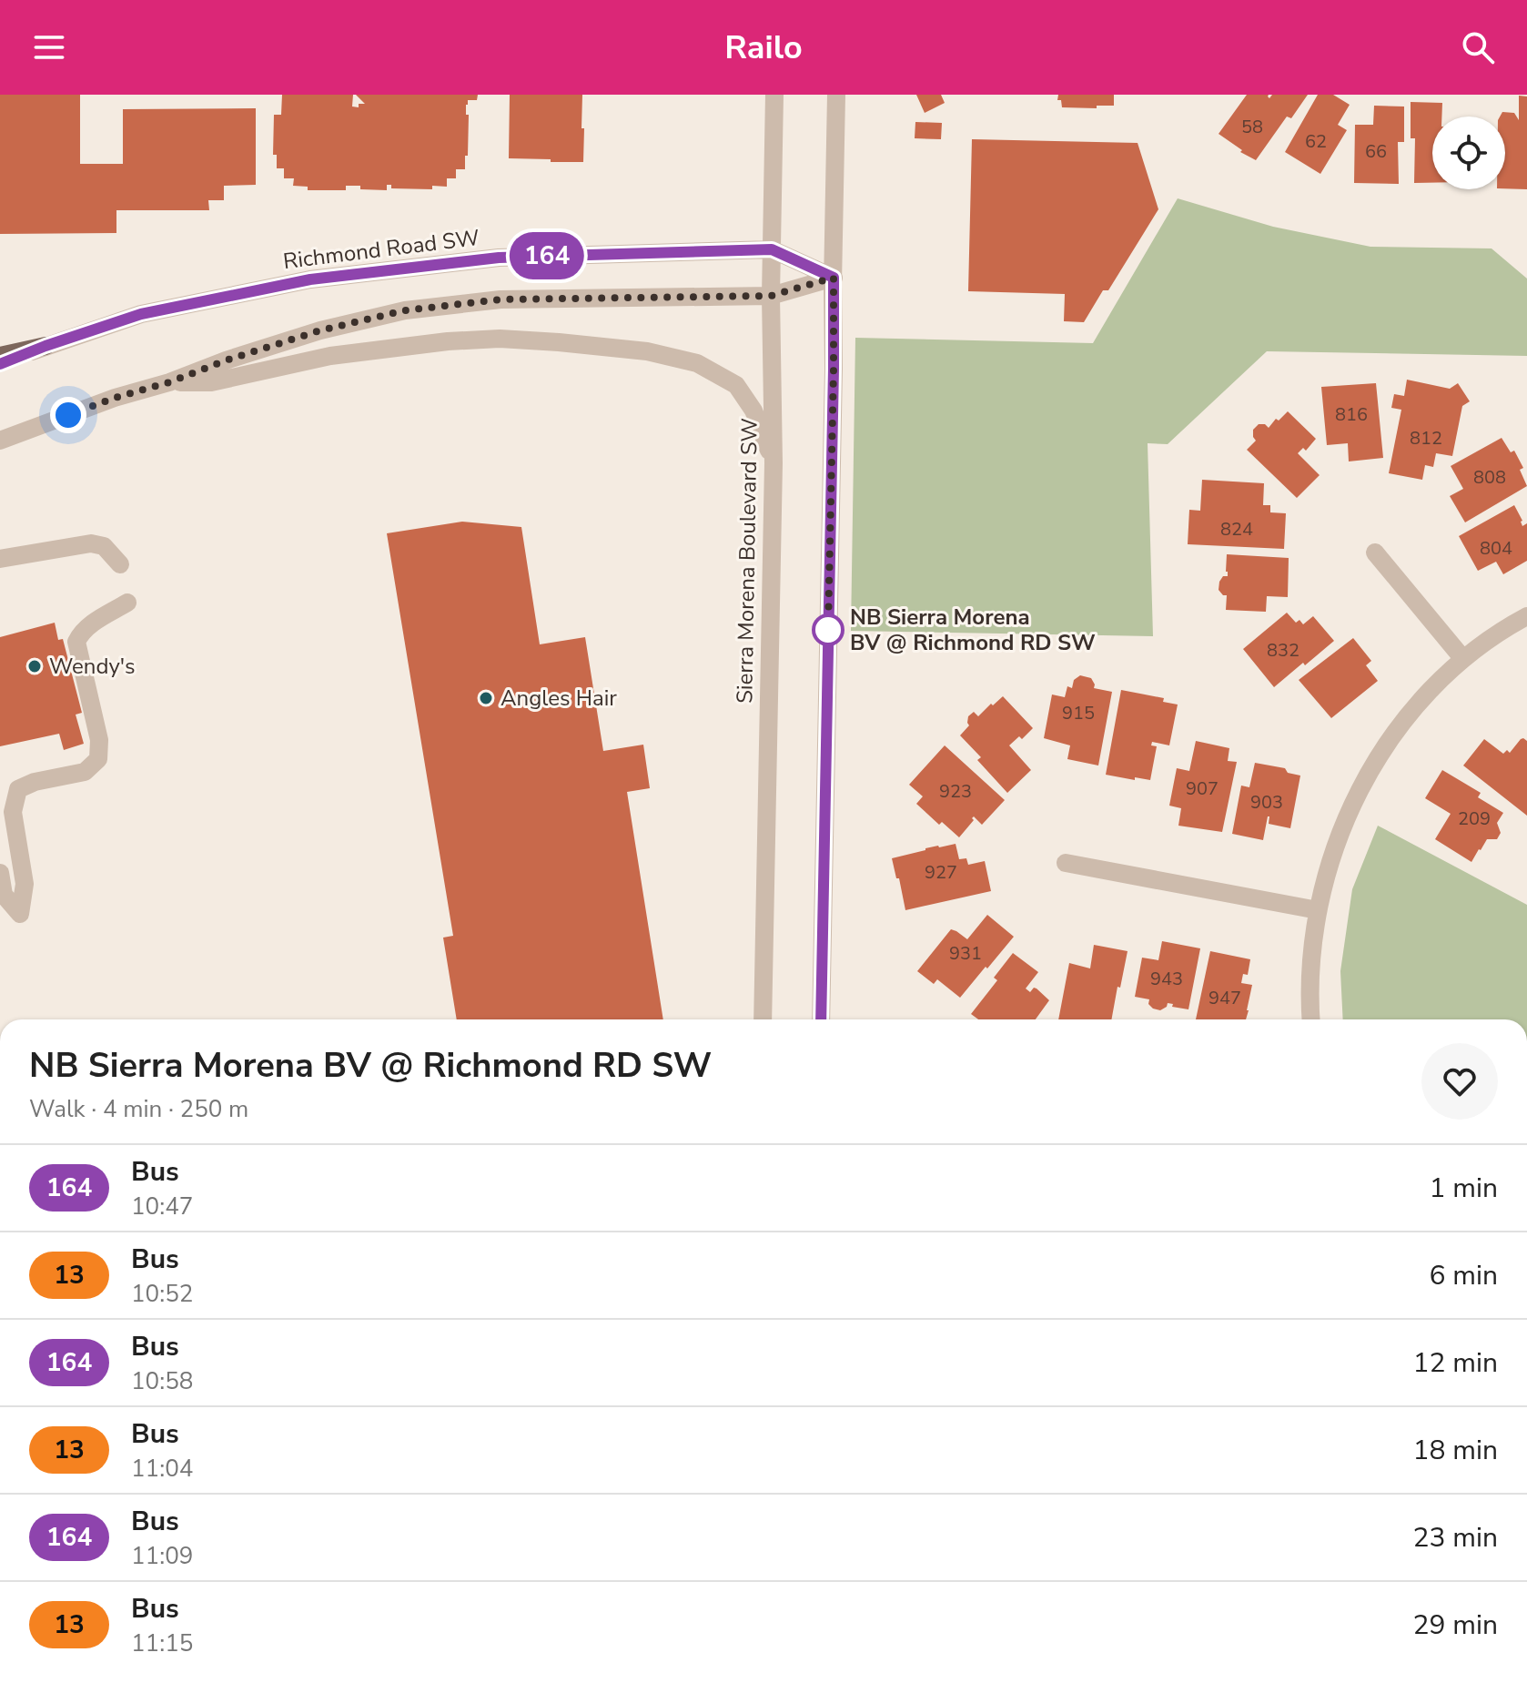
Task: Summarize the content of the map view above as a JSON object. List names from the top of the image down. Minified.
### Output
{"streets":{"street":["Richmond Road SW","Sierra Morena Boulevard SW"]},"crossings":[["Richmond Road SW","Sierra Morena Boulevard SW"]],"places":["NB Sierra Morena BV @ Richmond RD SW","Wendy's","Angles Hair"],"lines":["bus line 164"],"house_numbers":["58","62","66","816","812","808","824","804","832","915","907","923","903","209","927","931","943","947"],"page":{"header":"Railo","on_map":"164","heading":["NB Sierra Morena BV @ Richmond RD SW","Walk · 4 min · 250 m"],"list":[{"mark":"164","name":"Bus","note":"10:47","value":"1 min"},{"mark":"13","name":"Bus","note":"10:52","value":"6 min"},{"mark":"164","name":"Bus","note":"10:58","value":"12 min"},{"mark":"13","name":"Bus","note":"11:04","value":"18 min"},{"mark":"164","name":"Bus","note":"11:09","value":"23 min"},{"mark":"13","name":"Bus","note":"11:15","value":"29 min"}]}}
